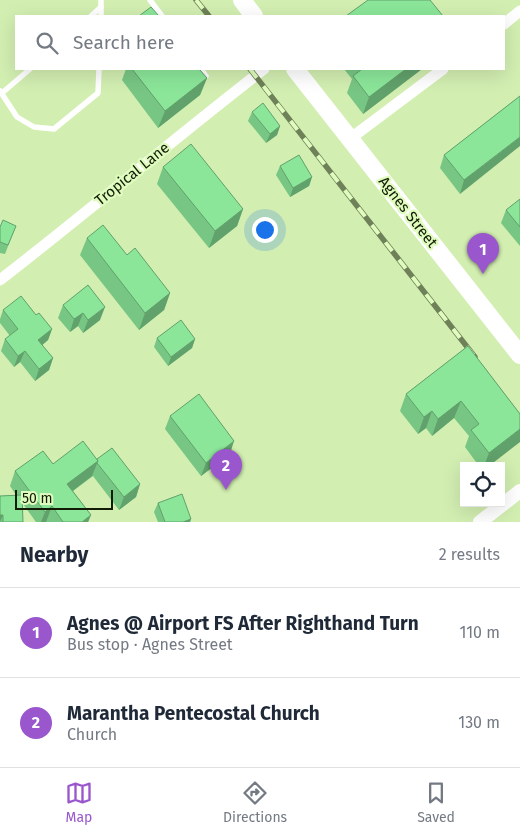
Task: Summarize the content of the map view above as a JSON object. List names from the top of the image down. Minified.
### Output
{"streets":{"main road":["Agnes Street"],"street":["Tropical Lane"]},"scale_bar":"50 m","page":{"search":"Search here","pins":["1","2"],"scale":"50 m","heading":["Nearby","2 results"],"list":[{"mark":"1","name":"Agnes @ Airport FS After Righthand Turn","note":"Bus stop · Agnes Street","value":"110 m"},{"mark":"2","name":"Marantha Pentecostal Church","note":"Church","value":"130 m"}],"nav":["Map","Directions","Saved"]}}
